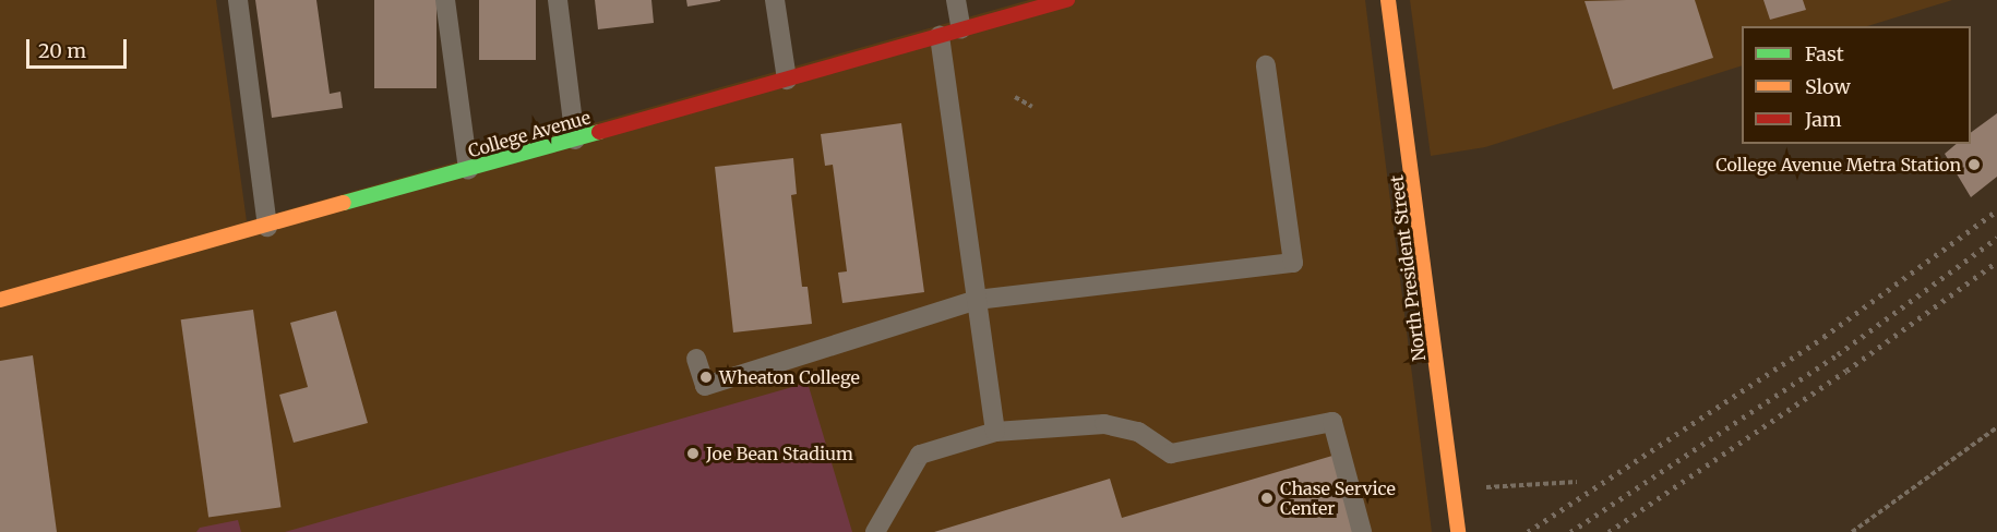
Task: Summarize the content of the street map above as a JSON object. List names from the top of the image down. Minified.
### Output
{"streets":{"street":["College Avenue","North President Street"]},"places":["College Avenue Metra Station","Wheaton College","Joe Bean Stadium","Chase Service Center"],"legend":["Fast","Slow","Jam"],"scale_bar":"20 m"}
